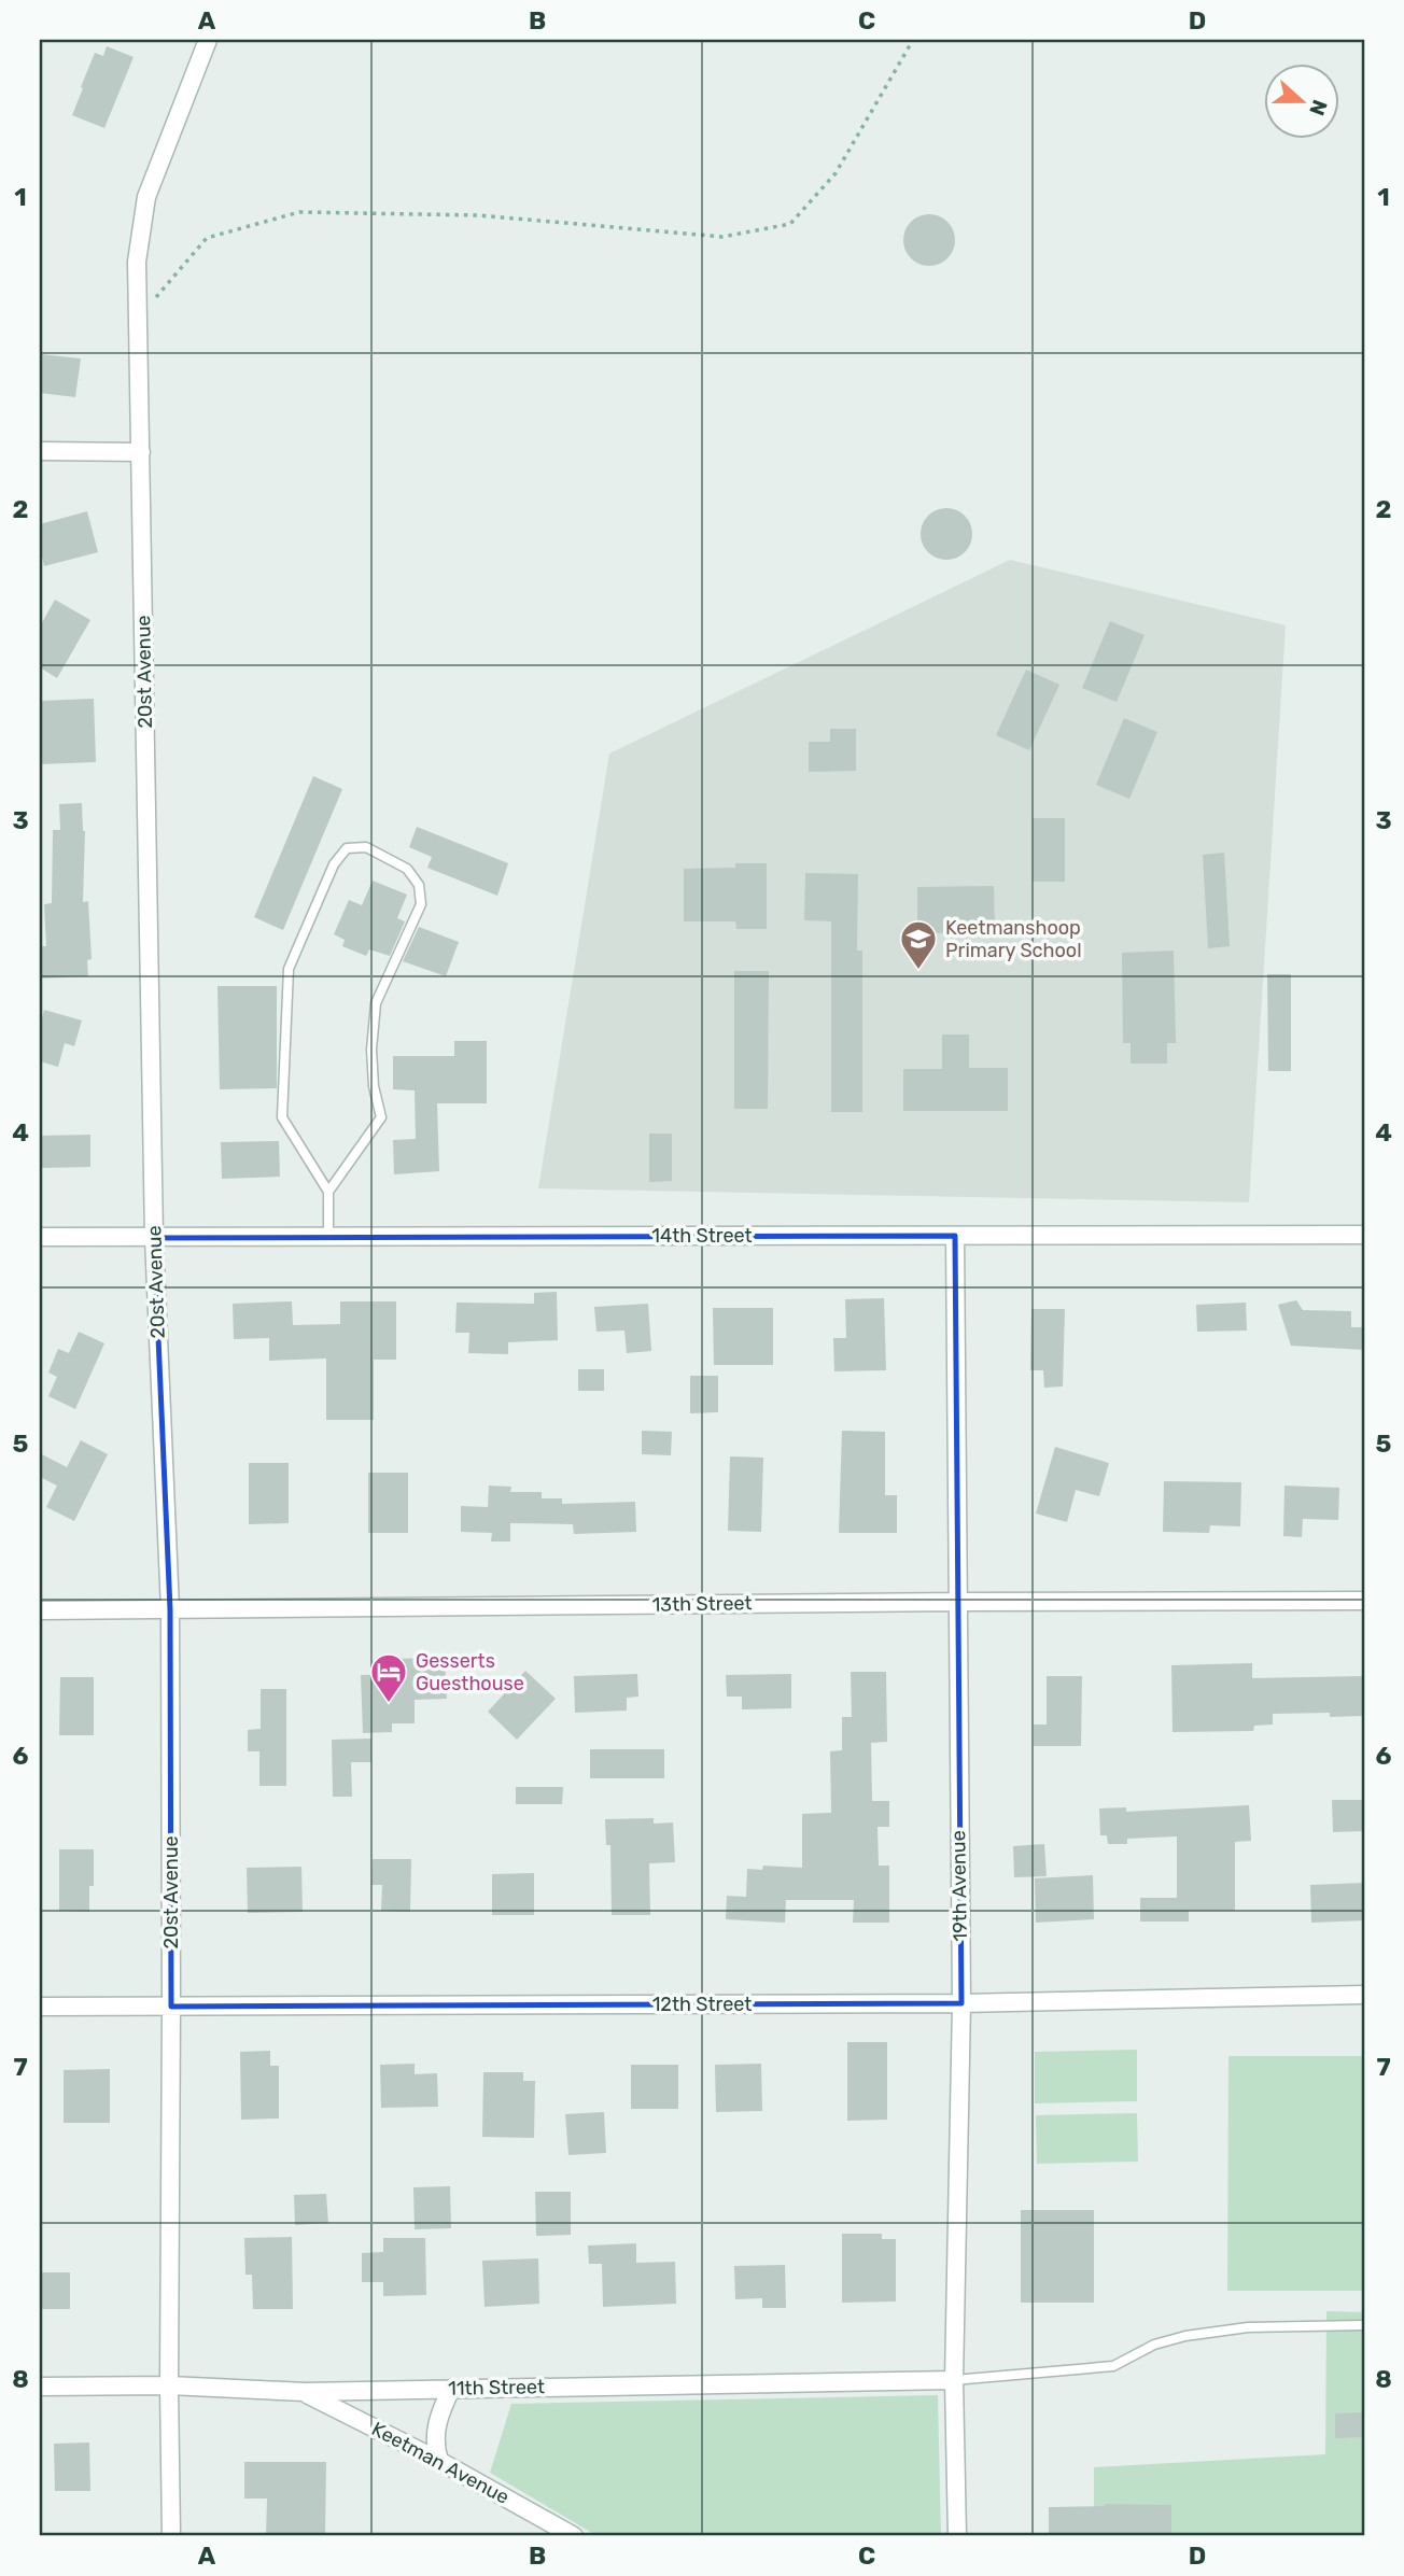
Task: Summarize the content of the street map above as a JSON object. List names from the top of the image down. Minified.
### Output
{"streets":{"street":["20st Avenue","14th Street","13th Street","19th Avenue","12th Street","11th Street","Keetman Avenue"]},"crossings":[["20st Avenue","14th Street"],["20st Avenue","13th Street"],["20st Avenue","12th Street"],["20st Avenue","11th Street"],["14th Street","19th Avenue"],["13th Street","19th Avenue"],["19th Avenue","12th Street"],["19th Avenue","11th Street"],["11th Street","Keetman Avenue"]],"places":{"school or university":["Keetmanshoop Primary School"],"hotel":["Gesserts Guesthouse"]},"north":"right","grid":{"columns":["A","B","C","D"],"rows":["1","2","3","4","5","6","7","8"]}}
